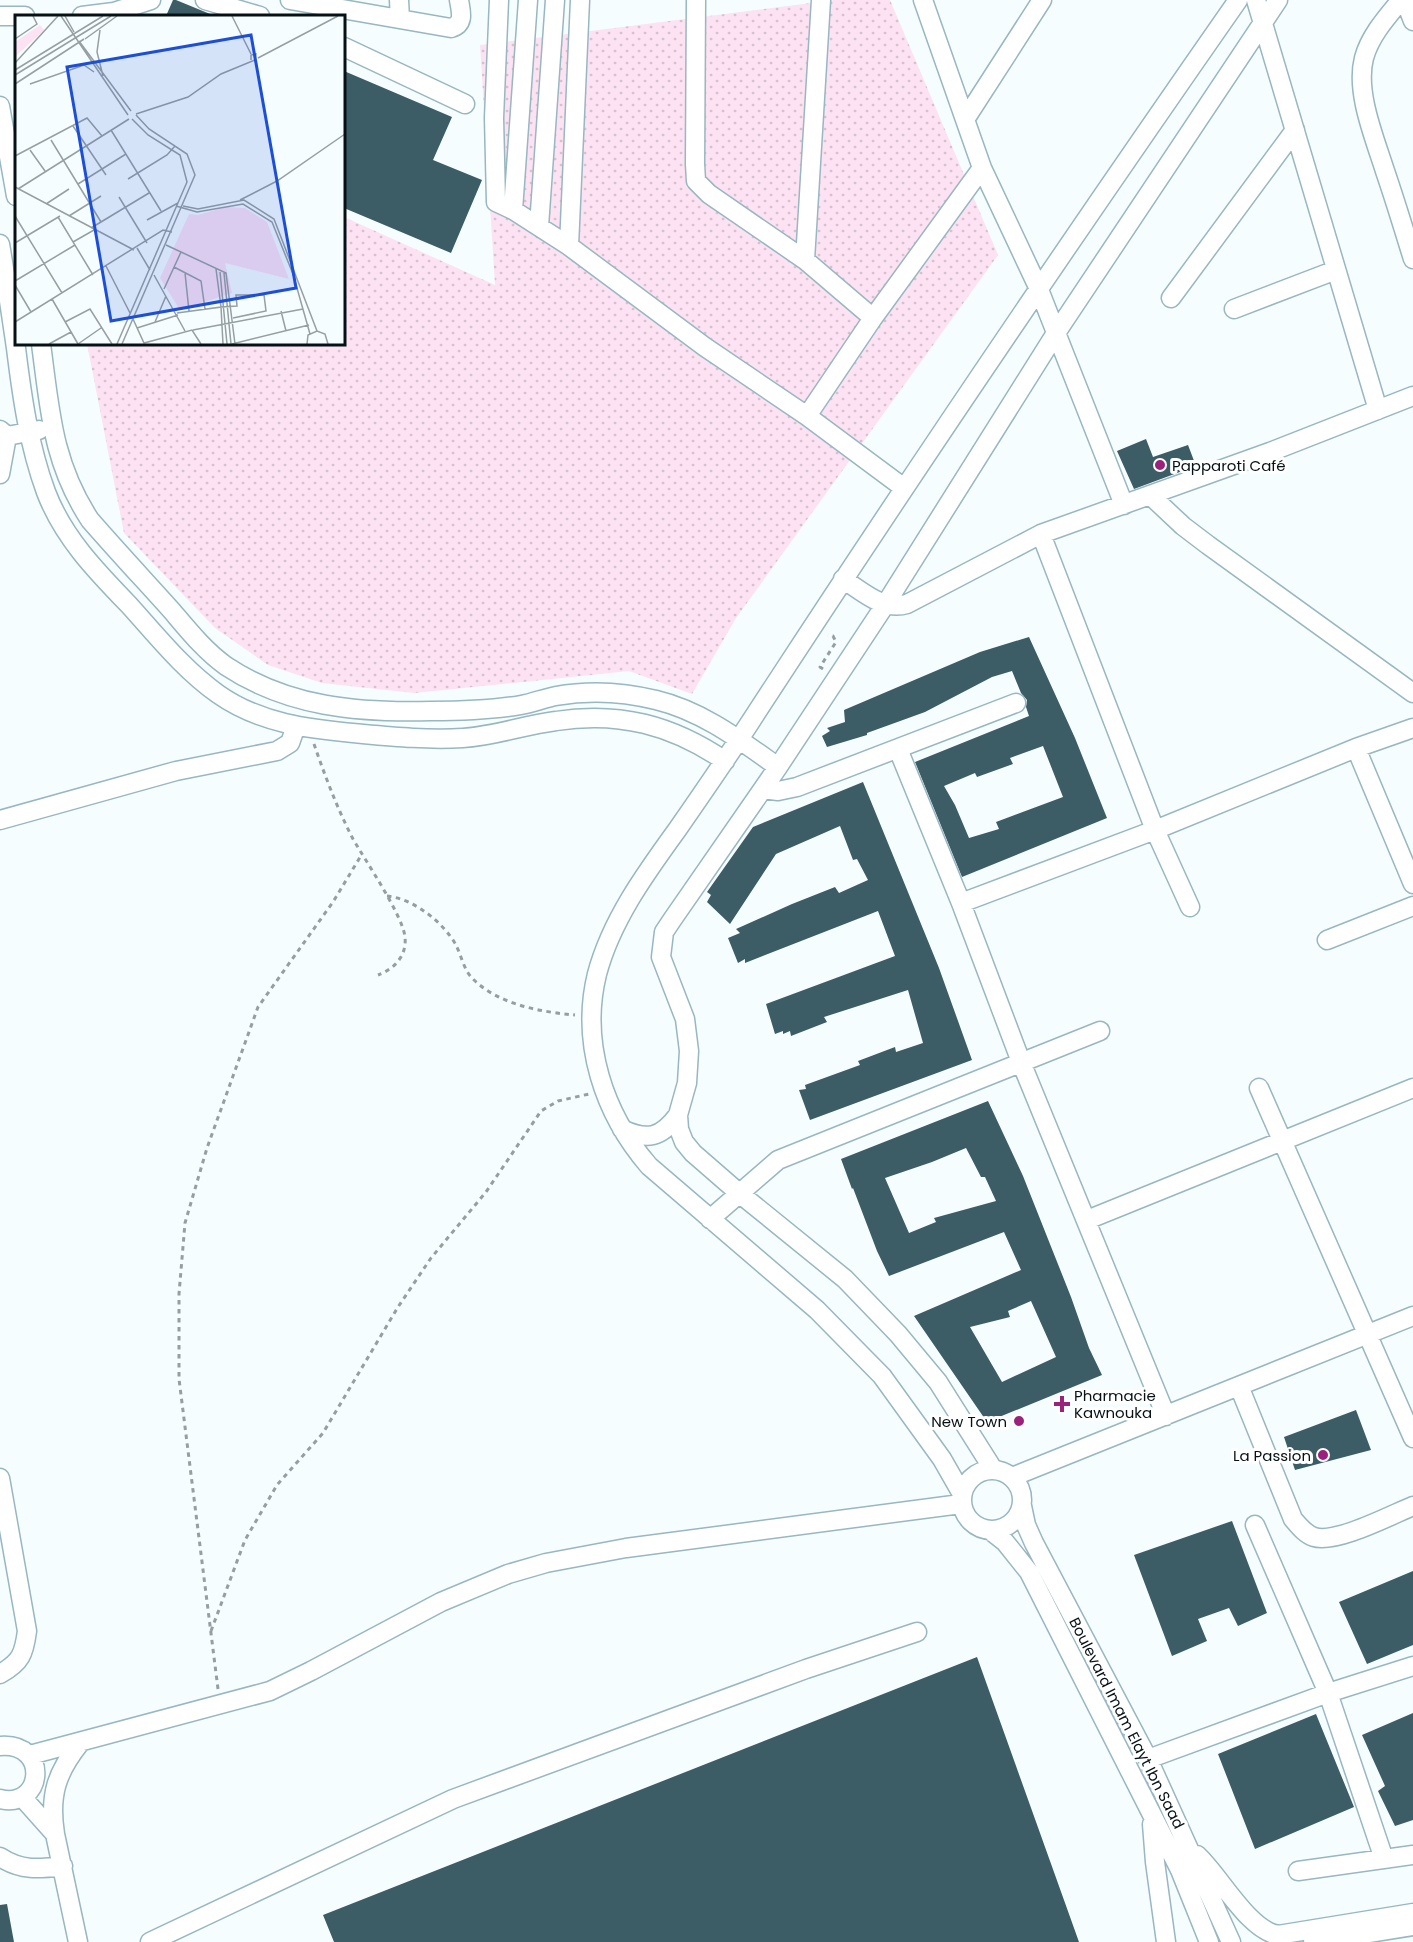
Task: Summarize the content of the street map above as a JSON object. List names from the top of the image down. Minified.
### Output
{"streets":{"street":["Boulevard Imam Elayt Ibn Saad"]},"places":{"other":["Papparoti Café","New Town","La Passion"],"health":["Pharmacie Kawnouka"]}}
